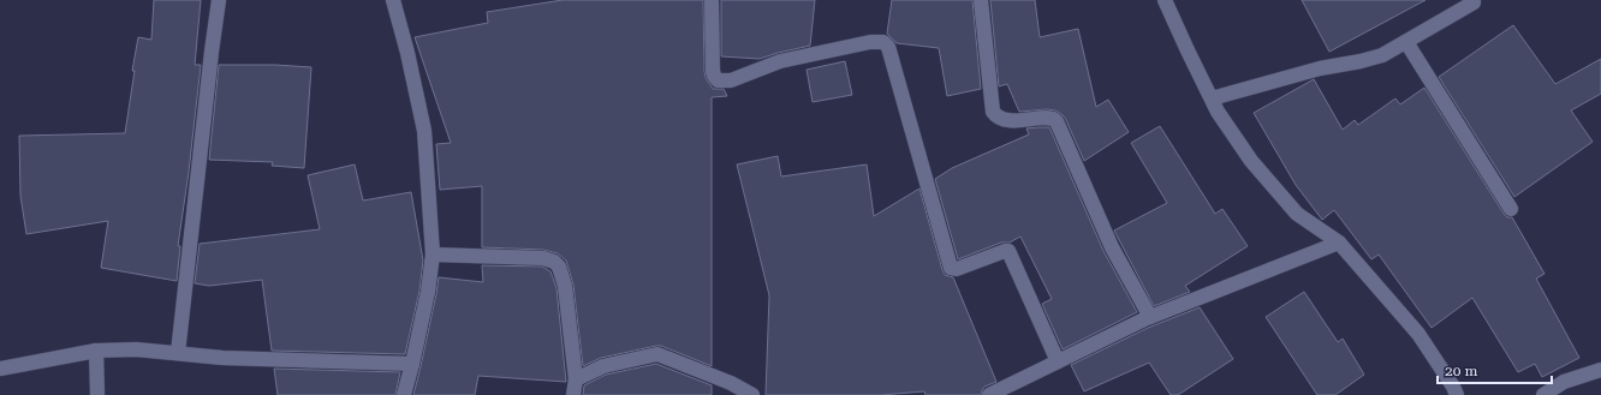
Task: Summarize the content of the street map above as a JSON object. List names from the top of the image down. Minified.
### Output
{"scale_bar":"20 m"}
